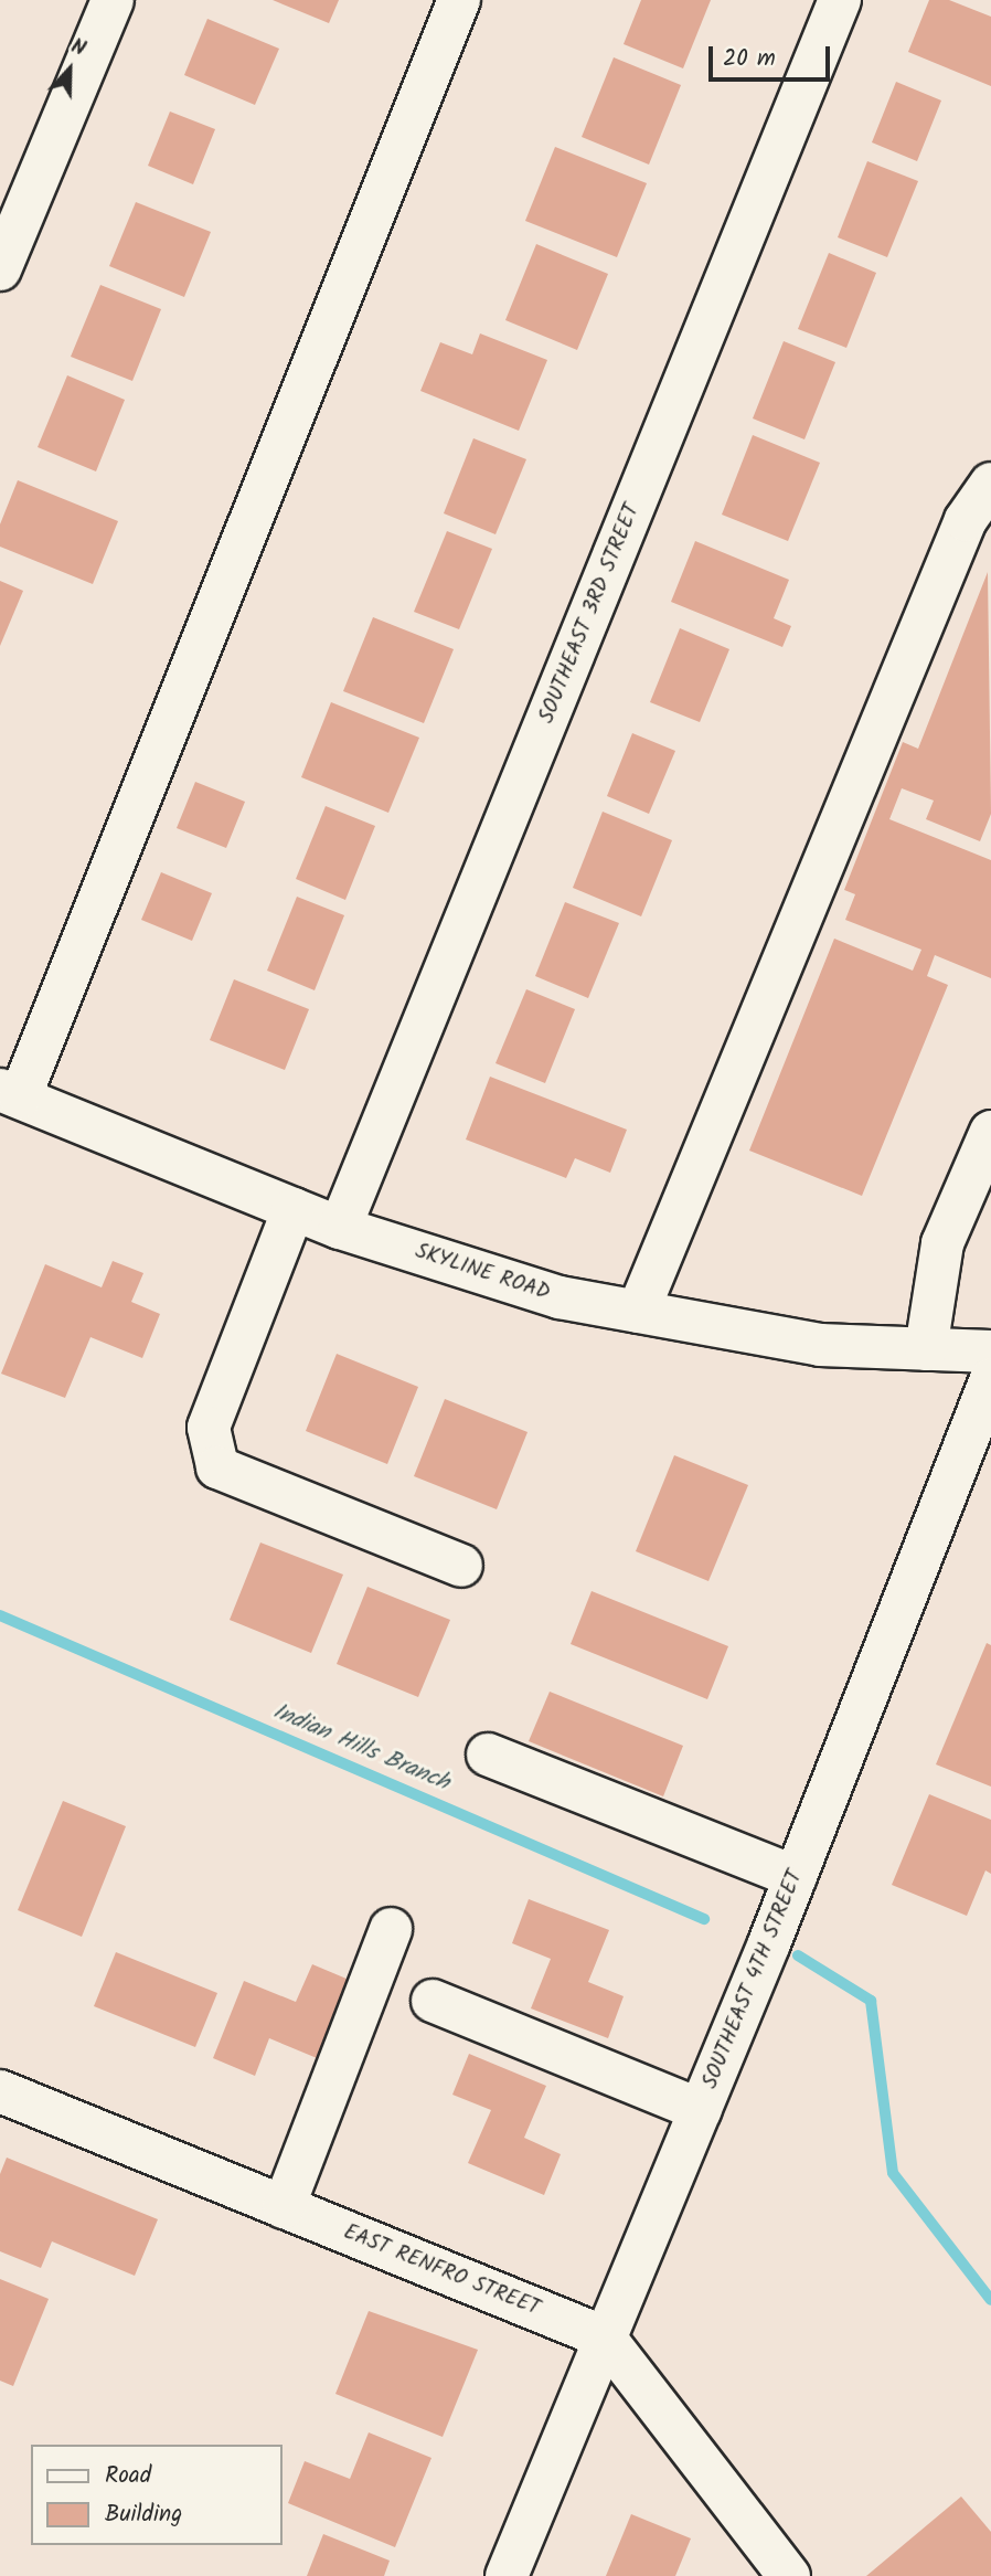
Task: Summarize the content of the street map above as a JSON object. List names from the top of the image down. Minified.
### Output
{"streets":{"street":["SOUTHEAST 3RD STREET","SKYLINE ROAD","SOUTHEAST 4TH STREET","EAST RENFRO STREET"]},"crossings":[["SOUTHEAST 3RD STREET","SKYLINE ROAD"],["SOUTHEAST 4TH STREET","EAST RENFRO STREET"]],"water":["Indian Hills Branch"],"legend":["Road","Building"],"scale_bar":"20 m","north":"top"}
